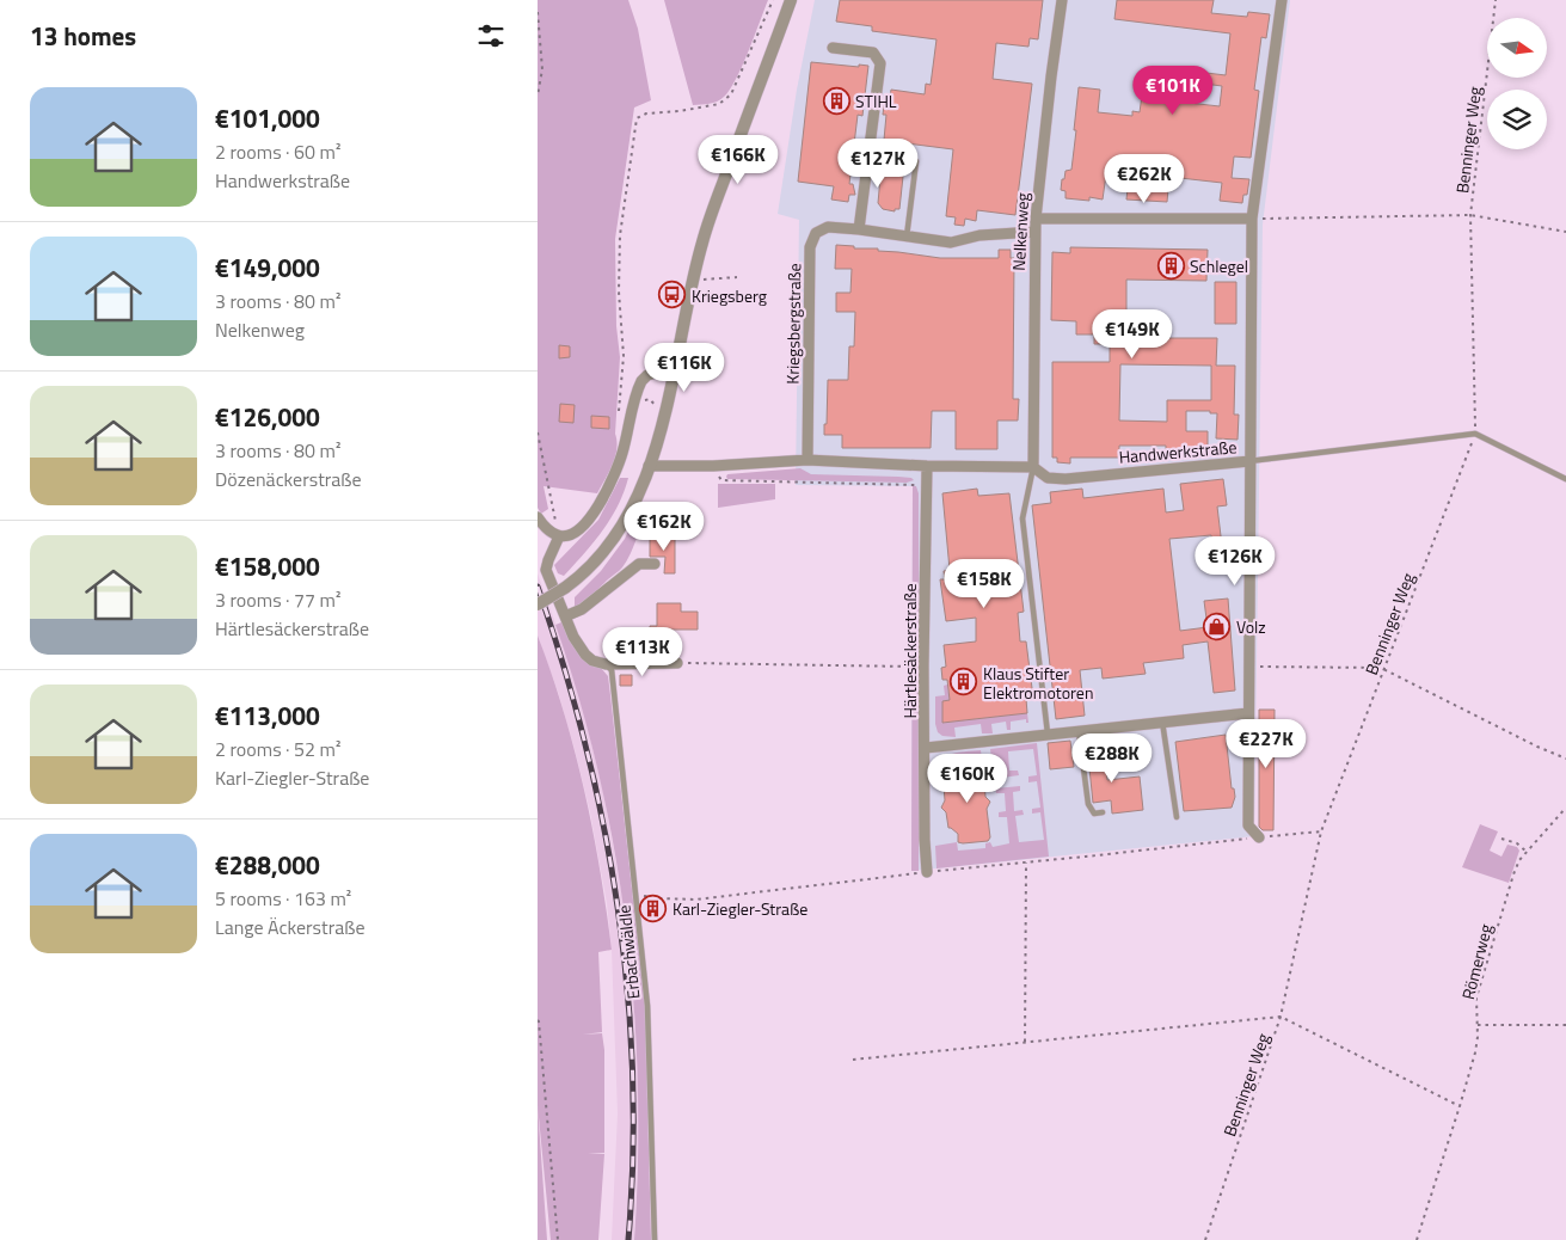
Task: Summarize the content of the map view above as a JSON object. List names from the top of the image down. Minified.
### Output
{"streets":{"street":["Nelkenweg","Kriegsbergstraße","Handwerkstraße","Härtlesäckerstraße"],"lane":["Erbachwäldle"],"path":["Benninger Weg","Römerweg"]},"crossings":[["Nelkenweg","Kriegsbergstraße"],["Nelkenweg","Handwerkstraße"],["Kriegsbergstraße","Handwerkstraße"],["Handwerkstraße","Härtlesäckerstraße"]],"places":{"building":["STIHL","Schlegel","Klaus Stifter Elektromotoren","Karl-Ziegler-Straße"],"bus stop":["Kriegsberg"],"shop":["Volz"]},"north":"right","page":{"heading":"13 homes","price":["€101K","€166K","€127K","€262K","€149K","€116K","€162K","€126K","€158K","€113K","€227K","€288K","€160K"],"list":[{"name":"€101,000","note":"2 rooms · 60 m² · Handwerkstraße"},{"name":"€149,000","note":"3 rooms · 80 m² · Nelkenweg"},{"name":"€126,000","note":"3 rooms · 80 m² · Dözenäckerstraße"},{"name":"€158,000","note":"3 rooms · 77 m² · Härtlesäckerstraße"},{"name":"€113,000","note":"2 rooms · 52 m² · Karl-Ziegler-Straße"},{"name":"€288,000","note":"5 rooms · 163 m² · Lange Äckerstraße"}]}}
